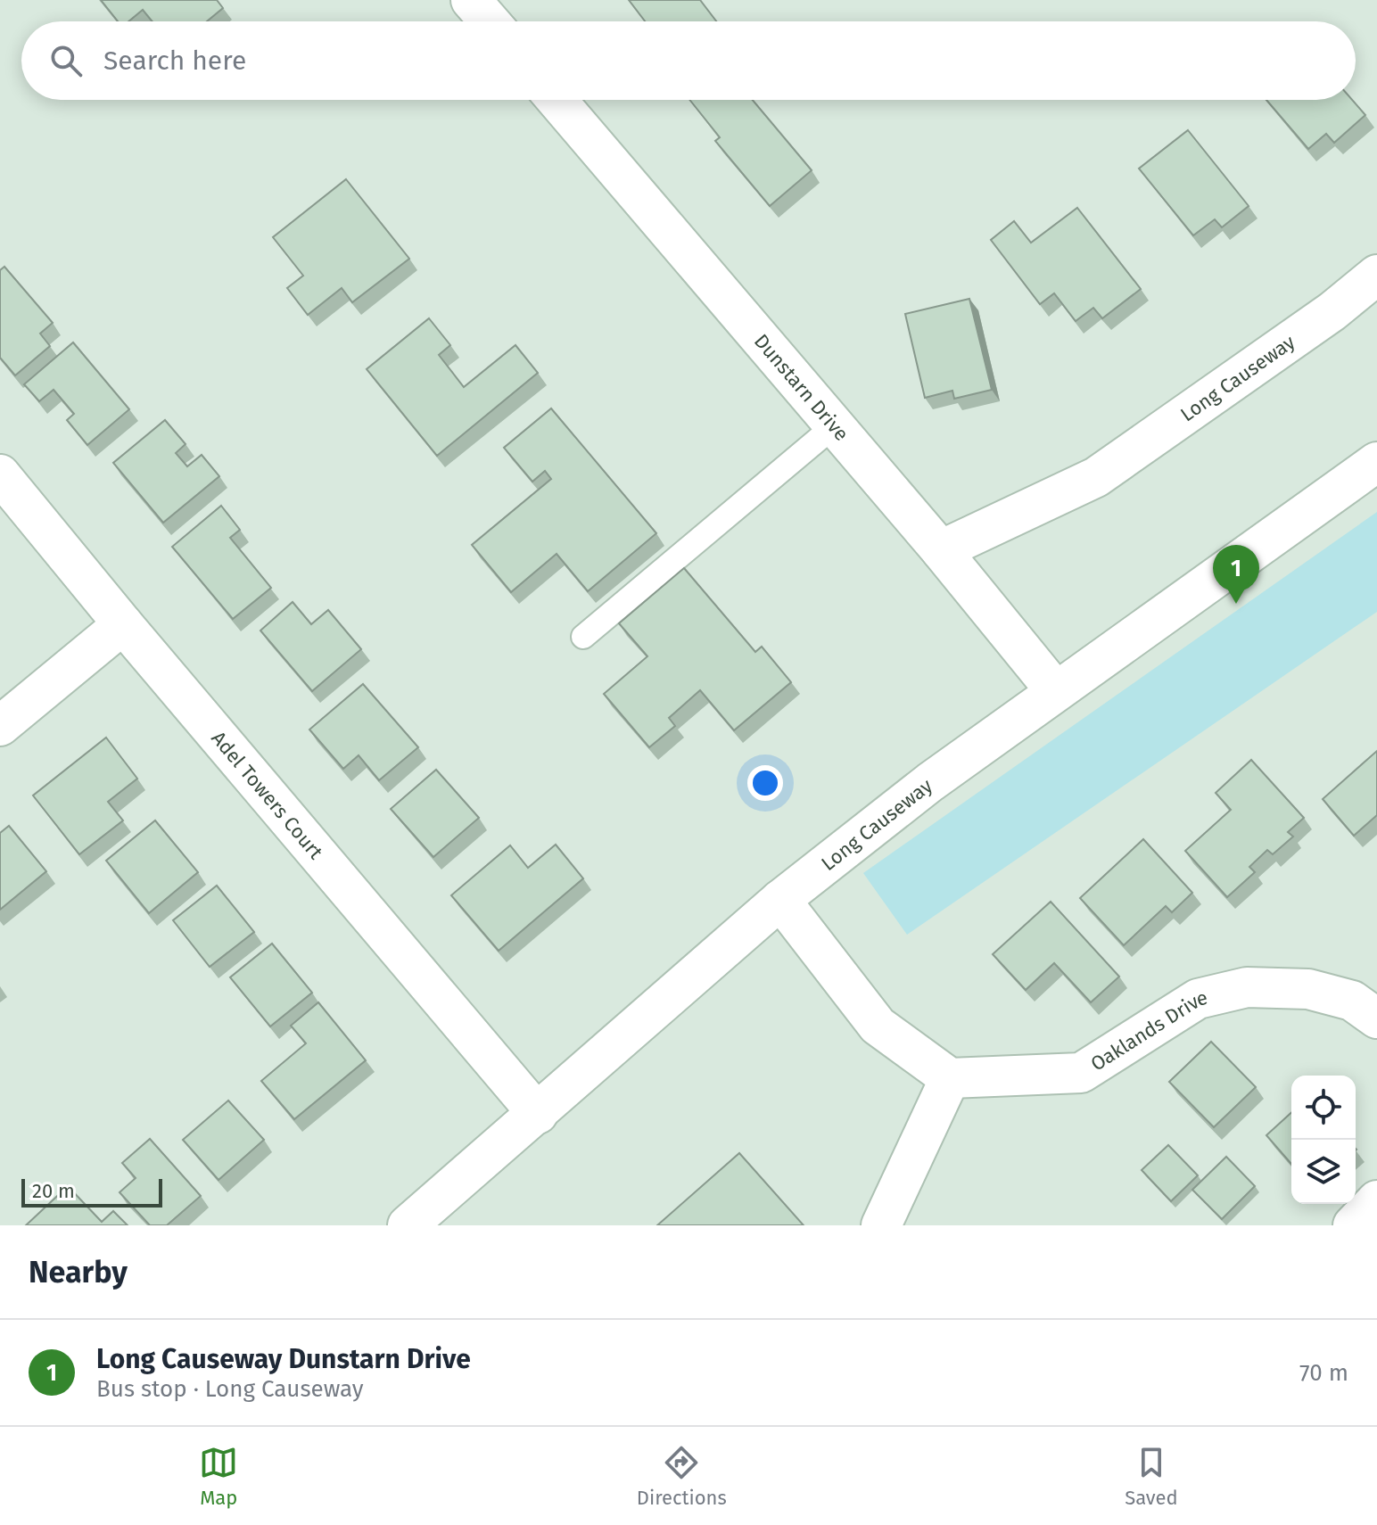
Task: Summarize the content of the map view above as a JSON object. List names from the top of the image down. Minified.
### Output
{"streets":{"street":["Long Causeway","Dunstarn Drive","Adel Towers Court","Oaklands Drive"]},"crossings":[["Long Causeway","Dunstarn Drive"],["Long Causeway","Adel Towers Court"]],"scale_bar":"20 m","page":{"search":"Search here","pins":"1","scale":"20 m","heading":"Nearby","list":[{"mark":"1","name":"Long Causeway Dunstarn Drive","note":"Bus stop · Long Causeway","value":"70 m"}],"nav":["Map","Directions","Saved"]}}
